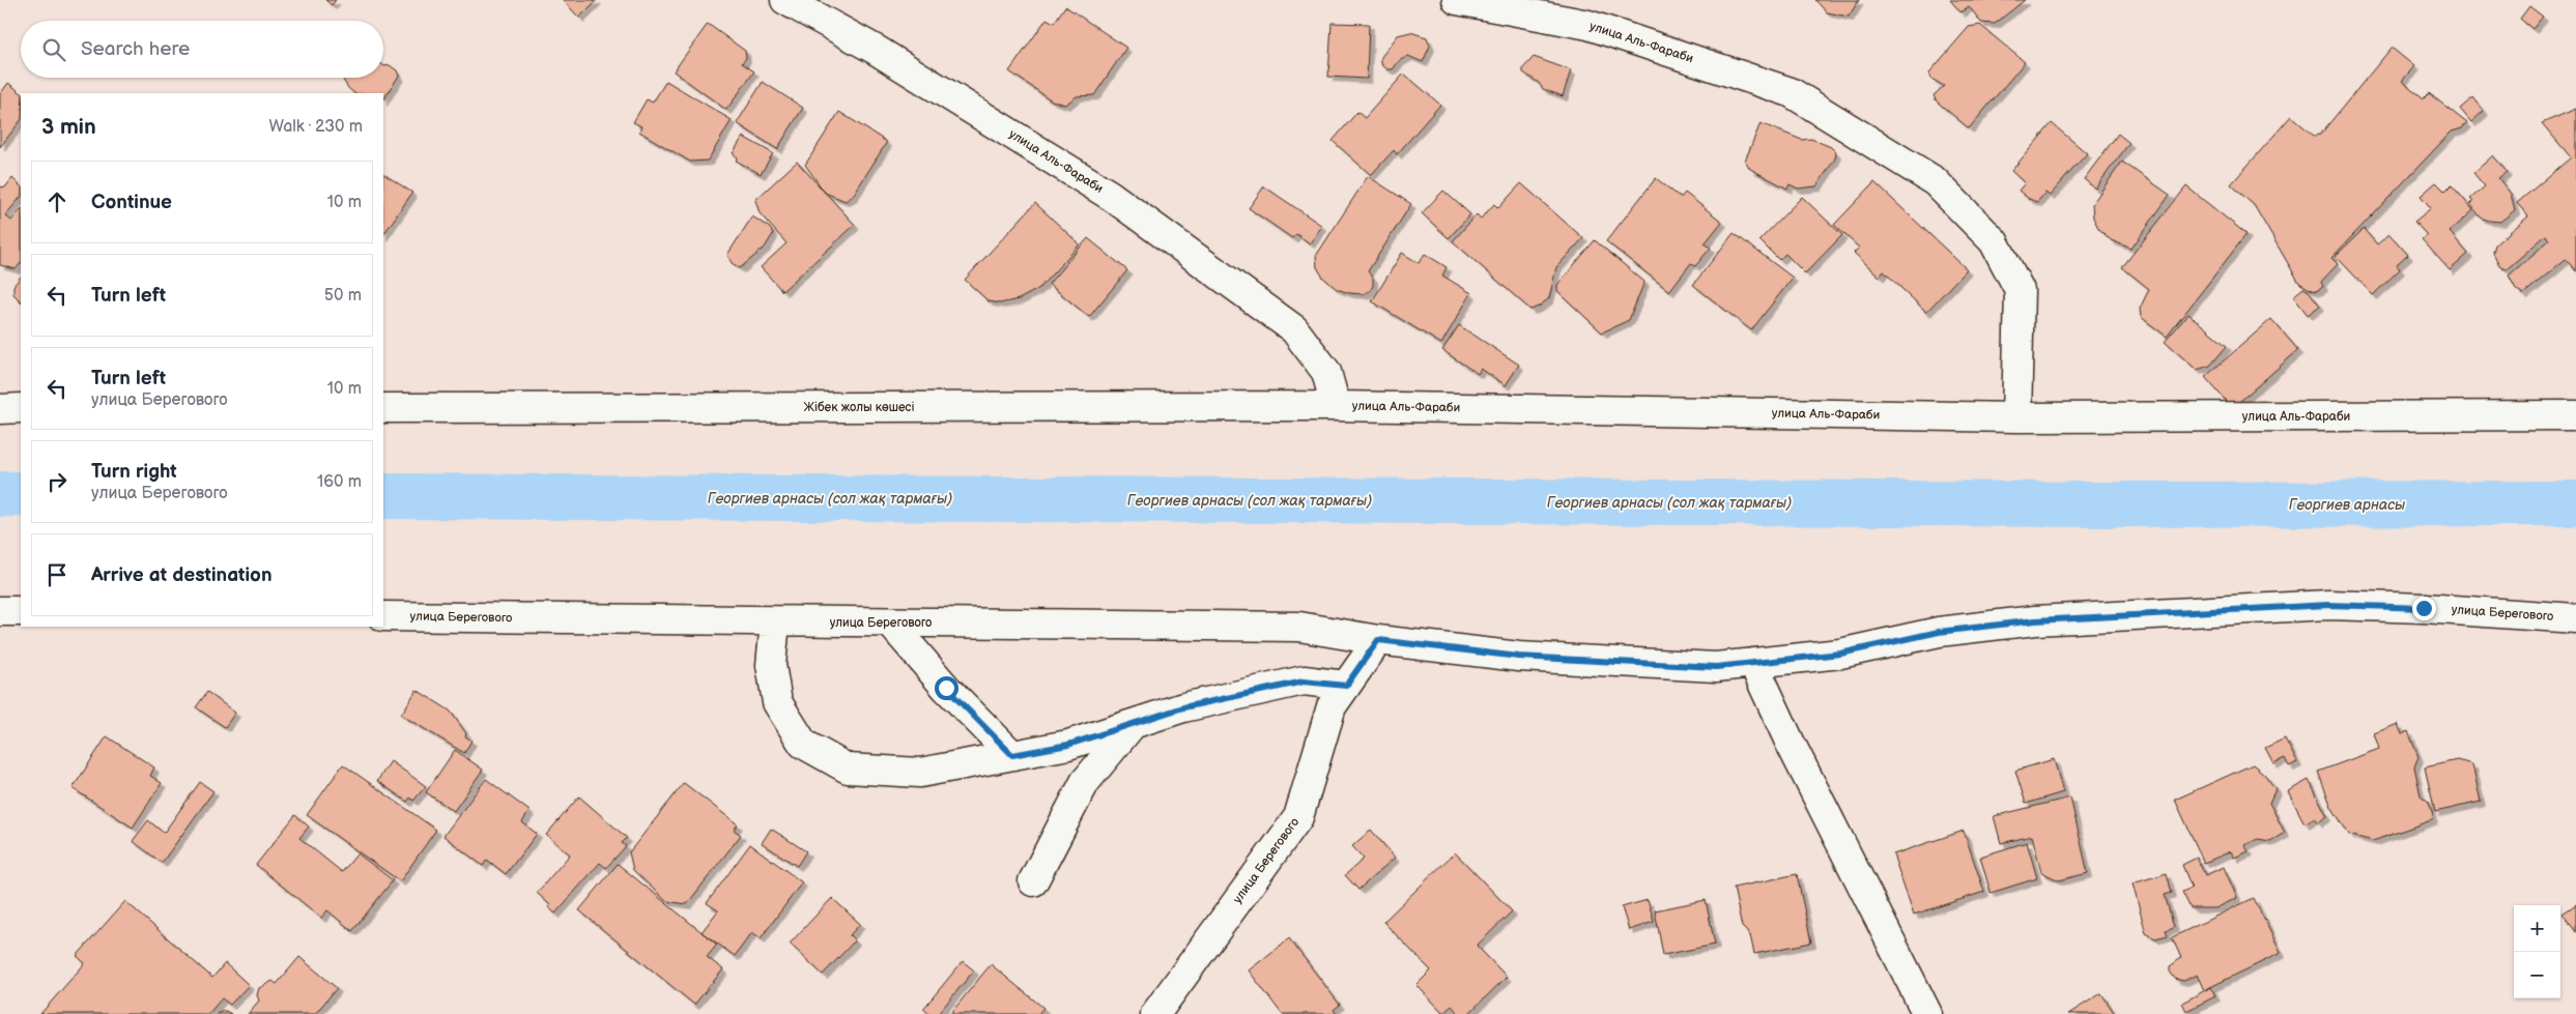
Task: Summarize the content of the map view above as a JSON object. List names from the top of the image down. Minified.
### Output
{"streets":{"street":["улица Аль-Фараби","Жібек жолы көшесі","улица Берегового"]},"crossings":[["улица Аль-Фараби","Жібек жолы көшесі"]],"water":["Георгиев арнасы (сол жақ тармағы)","Георгиев арнасы"],"page":{"search":"Search here","heading":["3 min","Walk · 230 m"],"list":[["Continue","10 m"],["Turn left","50 m"],["Turn left","улица Берегового","10 m"],["Turn right","улица Берегового","160 m"],"Arrive at destination"],"map_buttons":["+","−"]}}
